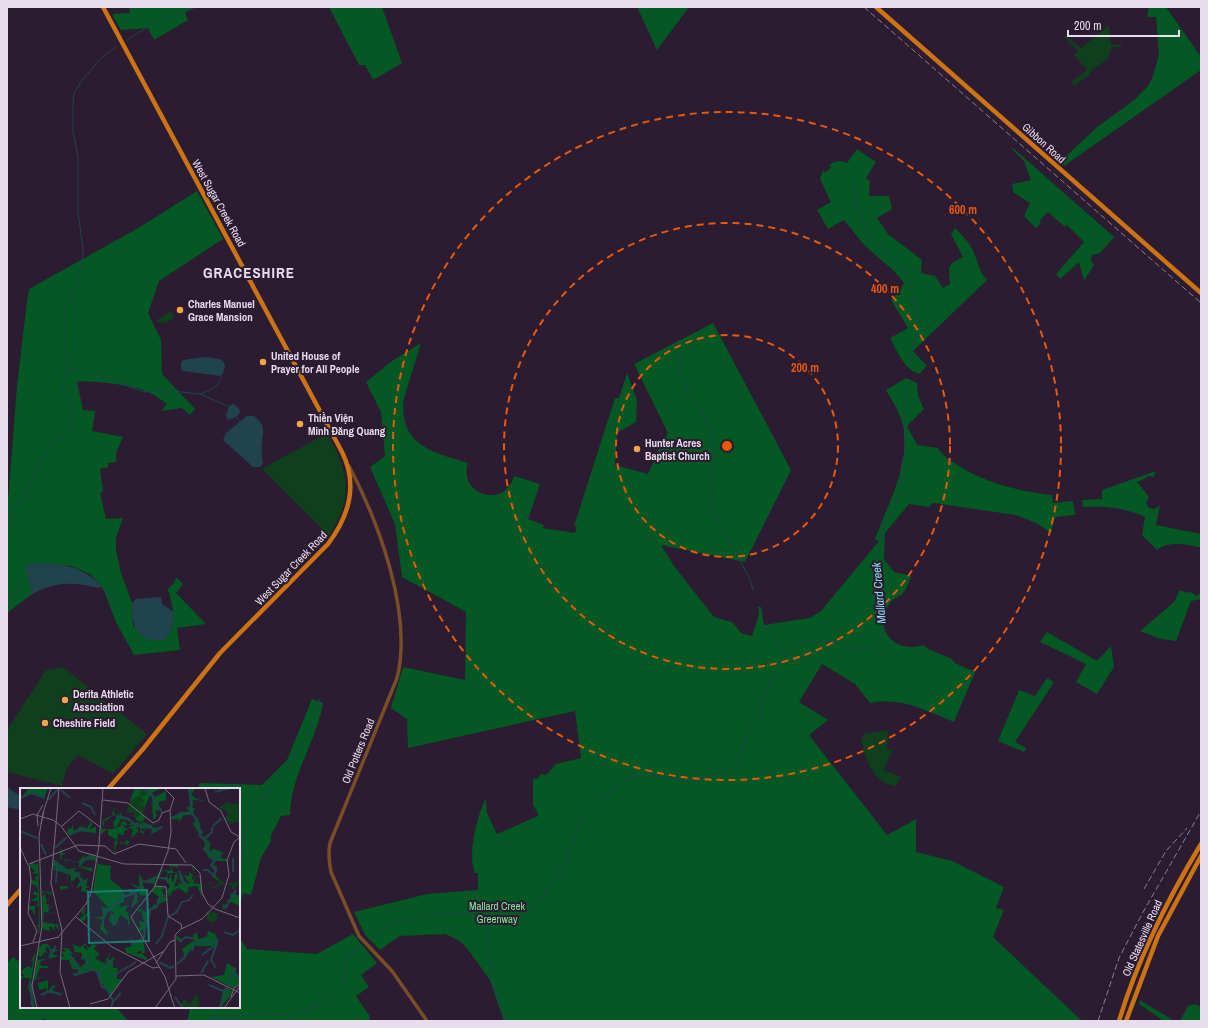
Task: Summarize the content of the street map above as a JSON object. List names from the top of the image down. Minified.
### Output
{"streets":{"main road":["Gibbon Road","West Sugar Creek Road","Old Statesville Road"],"street":["Old Potters Road"]},"crossings":[["West Sugar Creek Road","Old Potters Road"]],"districts":["GRACESHIRE"],"water":["Mallard Creek"],"parks":["Mallard Creek Greenway"],"places":["Charles Manuel Grace Mansion","United House of Prayer for All People","Thiền Viện Minh Đăng Quang","Hunter Acres Baptist Church","Derita Athletic Association","Cheshire Field"],"scale_bar":"200 m","rings":["600 m","400 m","200 m"]}
